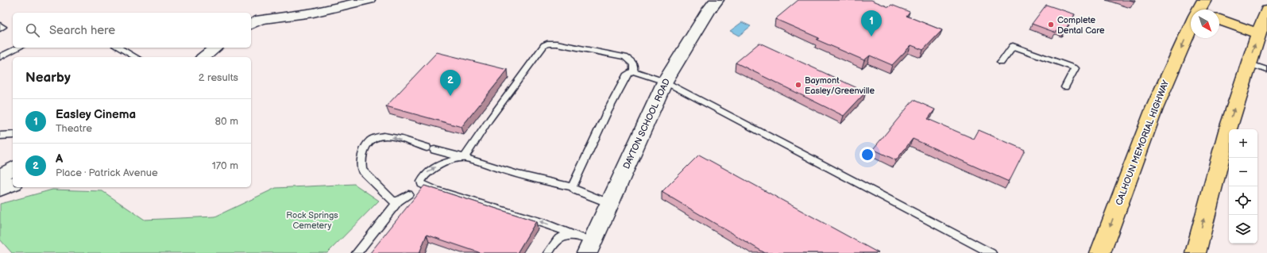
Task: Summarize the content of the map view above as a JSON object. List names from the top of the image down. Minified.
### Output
{"streets":{"highway":["CALHOUN MEMORIAL HIGHWAY"],"street":["DAYTON SCHOOL ROAD"]},"parks":["Rock Springs Cemetery"],"places":["Complete Dental Care","Baymont Easley/Greenville"],"north":"bottom right","page":{"pins":["1","2"],"search":"Search here","heading":["Nearby","2 results"],"list":[{"mark":"1","name":"Easley Cinema","note":"Theatre","value":"80 m"},{"mark":"2","name":"A","note":"Place · Patrick Avenue","value":"170 m"}],"map_buttons":["+","−"]}}
